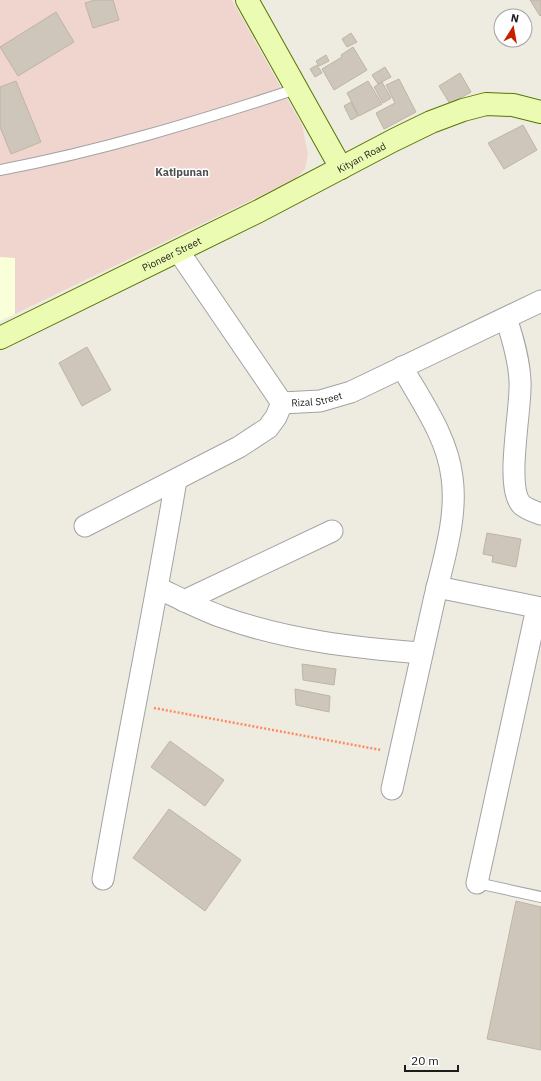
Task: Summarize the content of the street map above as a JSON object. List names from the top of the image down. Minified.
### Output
{"streets":{"street":["Kityan Road","Pioneer Street","Rizal Street"]},"crossings":[["Kityan Road","Pioneer Street"]],"districts":["Katipunan"],"scale_bar":"20 m","north":"top"}
